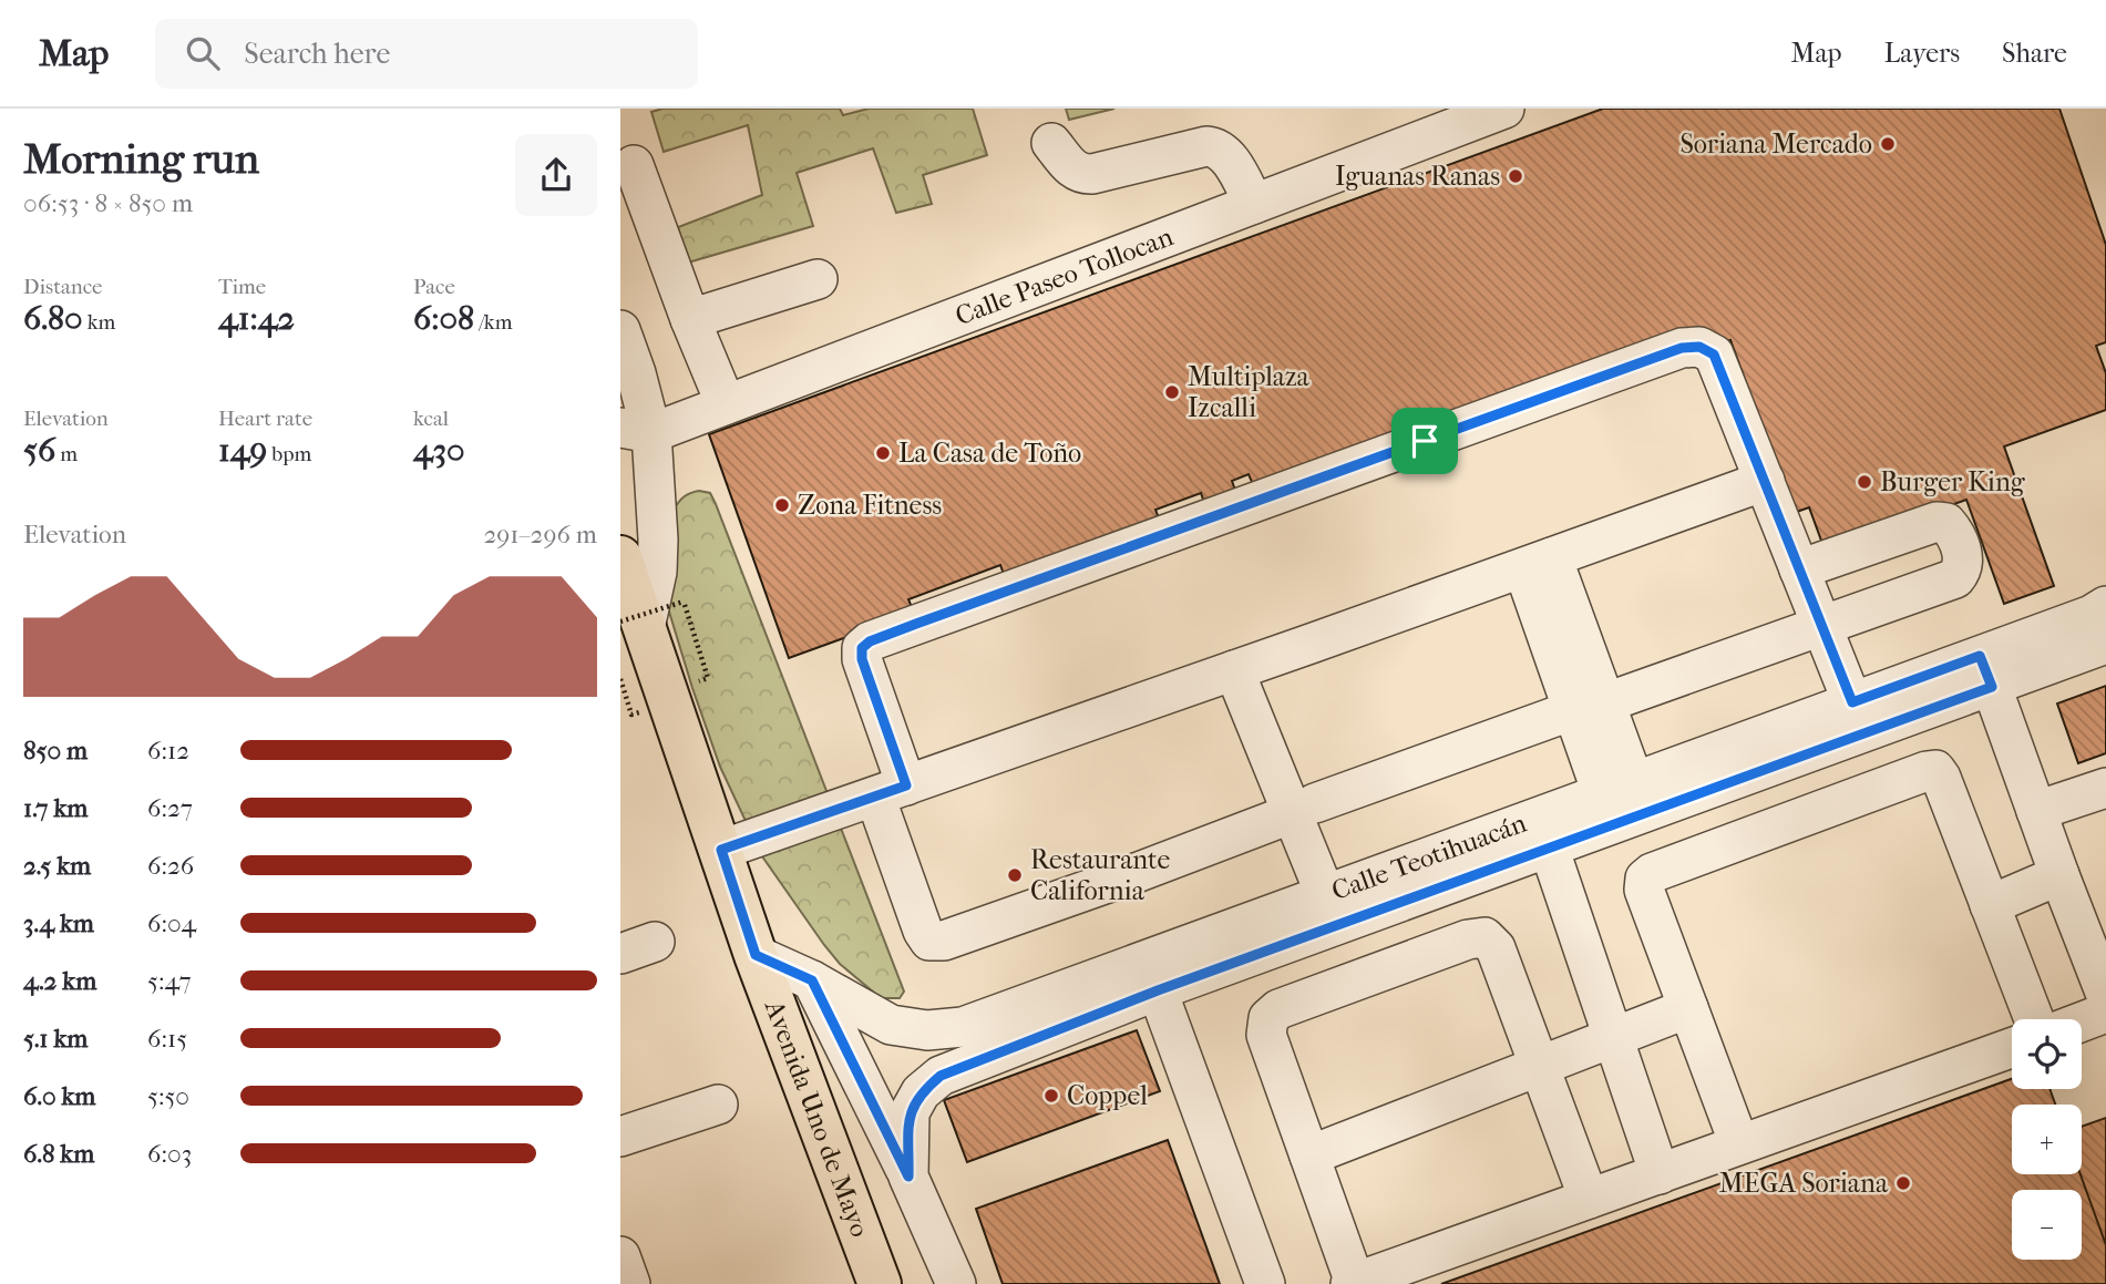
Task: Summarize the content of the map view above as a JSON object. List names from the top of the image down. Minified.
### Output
{"streets":{"main road":["Avenida Uno de Mayo"],"street":["Calle Paseo Tollocan","Calle Teotihuacán"]},"crossings":[["Calle Teotihuacán","Avenida Uno de Mayo"]],"places":["Soriana Mercado","Iguanas Ranas","Multiplaza Izcalli","La Casa de Toño","Burger King","Zona Fitness","Restaurante California","Coppel","MEGA Soriana"],"page":{"header":"Map","search":"Search here","nav":["Map","Layers","Share"],"heading":["Morning run","06:53 · 8 × 850 m"],"stats":[["Distance","6.80 km"],["Time","41:42"],["Pace","6:08 /km"],["Elevation","56 m"],["Heart rate","149 bpm"],["kcal","430"]],"chart":["Elevation","291–296 m"],"list":[{"name":"850 m","note":"6:12"},{"name":"1.7 km","note":"6:27"},{"name":"2.5 km","note":"6:26"},{"name":"3.4 km","note":"6:04"},{"name":"4.2 km","note":"5:47"},{"name":"5.1 km","note":"6:15"},{"name":"6.0 km","note":"5:50"},{"name":"6.8 km","note":"6:03"}],"map_buttons":["+","−"]}}
